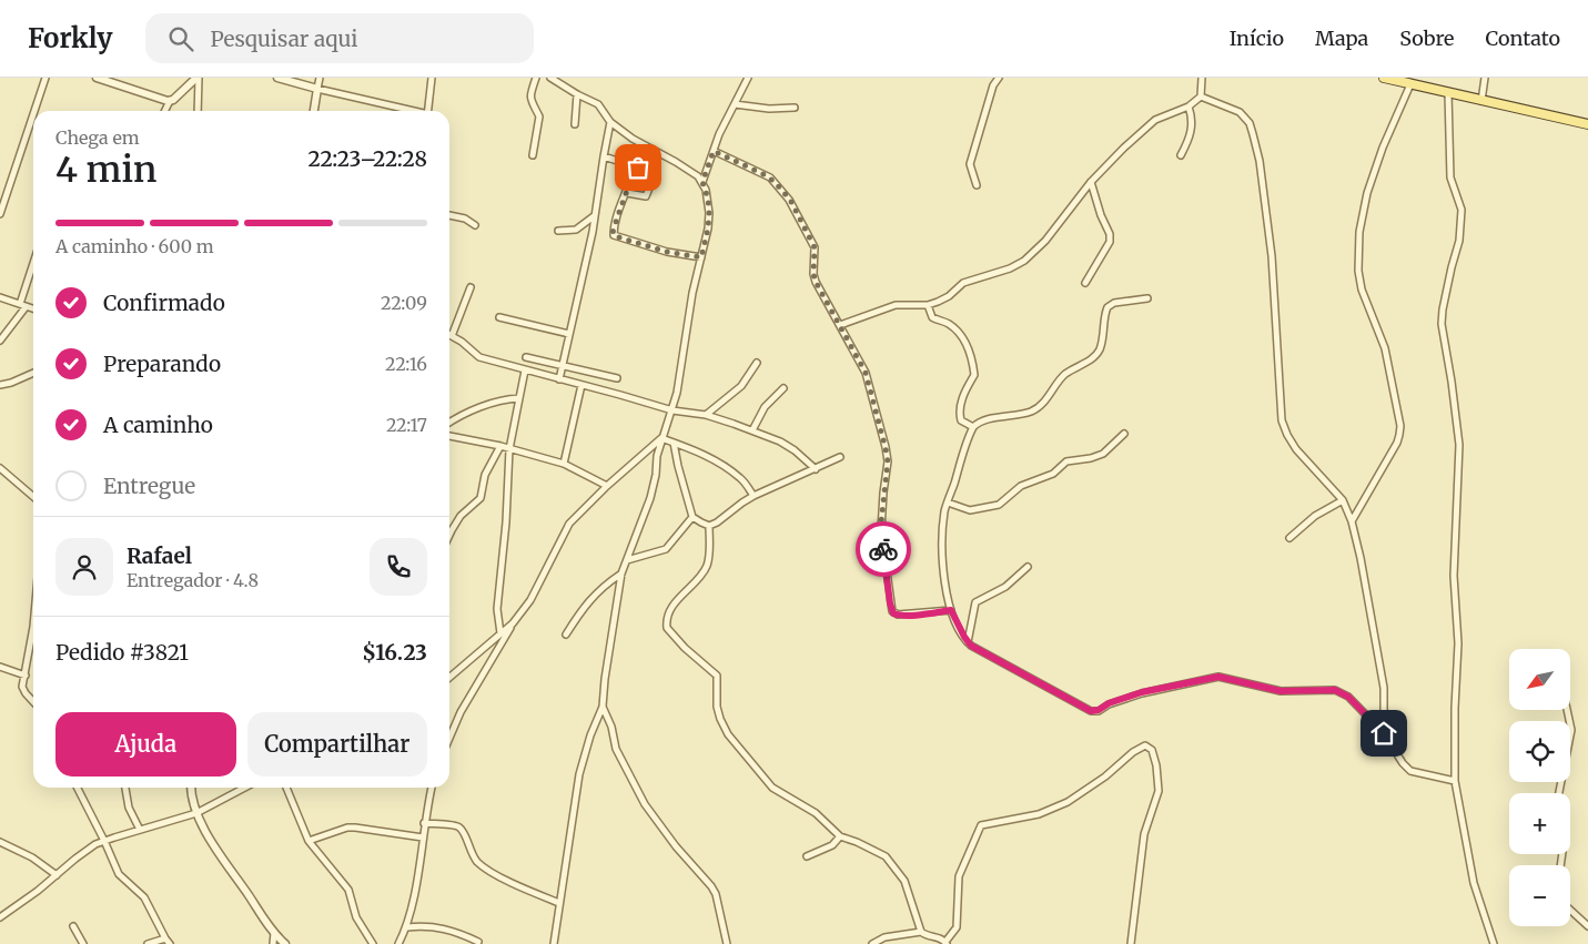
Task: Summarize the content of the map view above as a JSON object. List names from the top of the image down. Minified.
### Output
{"north":"bottom left","page":{"header":"Forkly","search":"Pesquisar aqui","nav":["Início","Mapa","Sobre","Contato"],"heading":["4 min","Chega em","22:23–22:28"],"panel":["Rafael","Entregador · 4.8","Pedido #3821","$16.23"],"bar":"A caminho · 600 m","list":[["Confirmado","22:09"],["Preparando","22:16"],["A caminho","22:17"],"Entregue"],"map_buttons":["+","−"],"buttons":["Ajuda","Compartilhar"]}}
